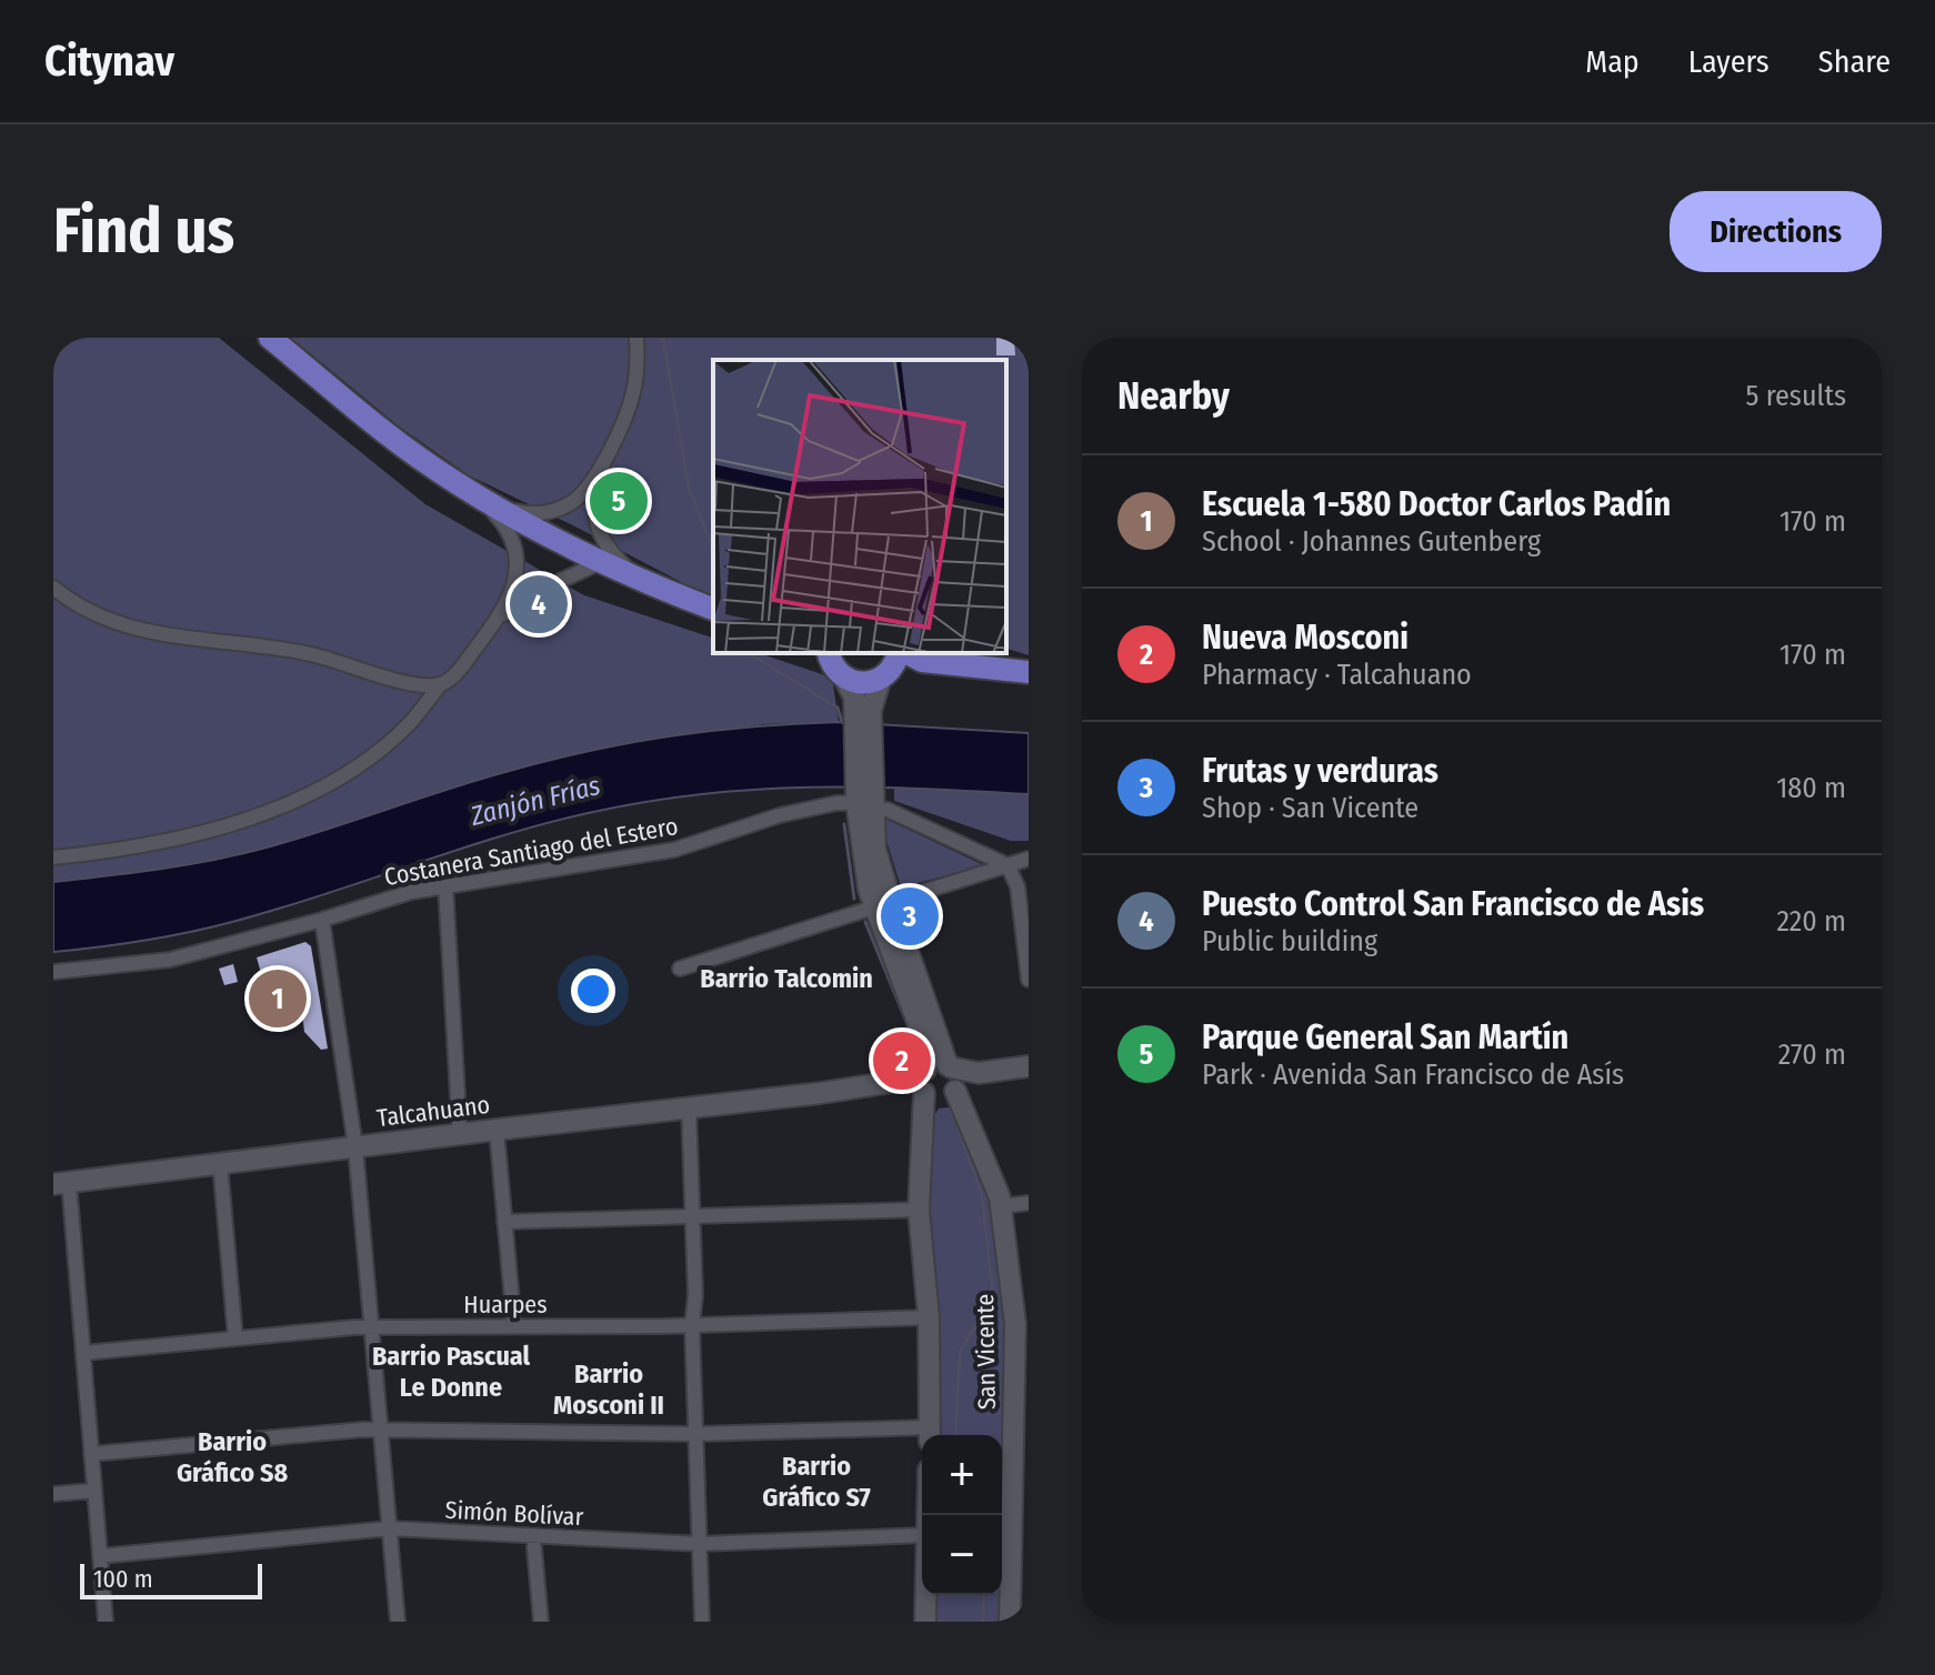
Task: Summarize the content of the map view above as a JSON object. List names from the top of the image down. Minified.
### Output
{"streets":{"main road":["Talcahuano","San Vicente"],"street":["Costanera Santiago del Estero","Huarpes","Simón Bolívar"]},"crossings":[["Talcahuano","San Vicente"]],"districts":["Barrio Talcomin","Barrio Pascual Le Donne","Barrio Mosconi II","Barrio Gráfico S8","Barrio Gráfico S7"],"water":["Zanjón Frías"],"scale_bar":"100 m","page":{"header":"Citynav","nav":["Map","Layers","Share"],"buttons":"Directions","title":"Find us","heading":["Nearby","5 results"],"list":[{"mark":"1","name":"Escuela 1-580 Doctor Carlos Padín","note":"School · Johannes Gutenberg","value":"170 m"},{"mark":"2","name":"Nueva Mosconi","note":"Pharmacy · Talcahuano","value":"170 m"},{"mark":"3","name":"Frutas y verduras","note":"Shop · San Vicente","value":"180 m"},{"mark":"4","name":"Puesto Control San Francisco de Asis","note":"Public building","value":"220 m"},{"mark":"5","name":"Parque General San Martín","note":"Park · Avenida San Francisco de Asís","value":"270 m"}],"pins":["5","4","3","1","2"],"map_buttons":["+","−"],"scale":"100 m"}}
